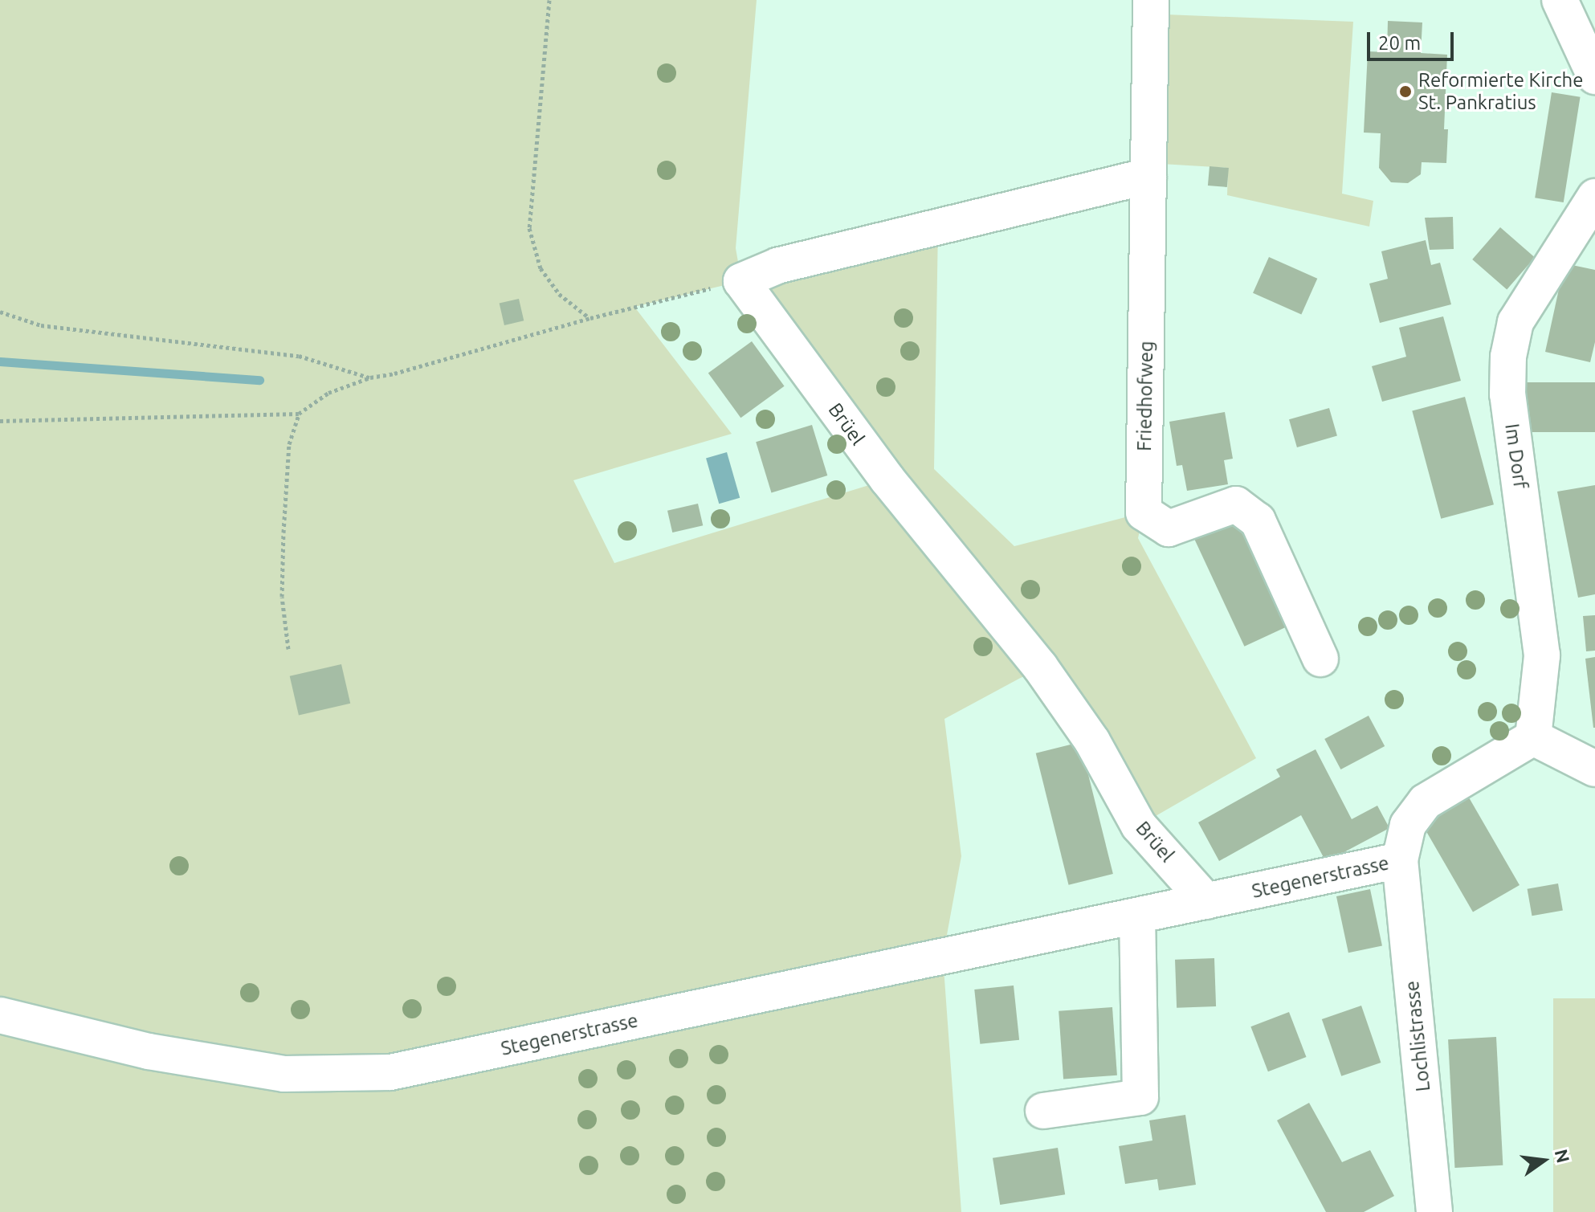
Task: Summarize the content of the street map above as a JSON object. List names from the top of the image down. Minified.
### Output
{"streets":{"street":["Friedhofweg","Brüel","Im Dorf","Stegenerstrasse","Lochlistrasse"]},"crossings":[["Brüel","Stegenerstrasse"],["Im Dorf","Stegenerstrasse"],["Stegenerstrasse","Lochlistrasse"]],"places":["Reformierte Kirche St. Pankratius"],"scale_bar":"20 m","north":"right"}
